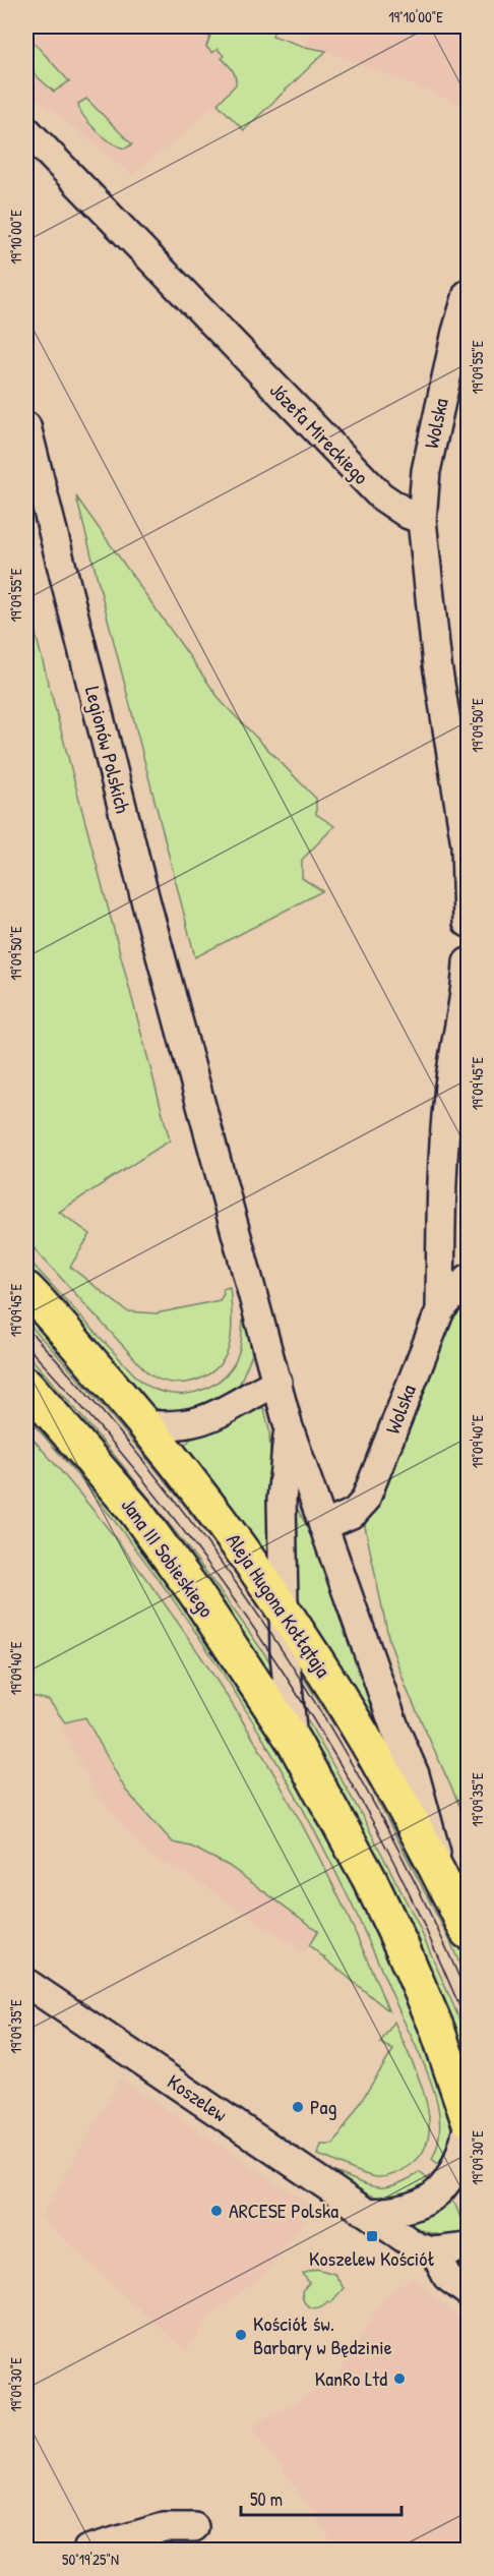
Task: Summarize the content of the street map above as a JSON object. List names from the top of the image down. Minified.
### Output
{"streets":{"main road":["Jana III Sobieskiego","Aleja Hugona Kołłątaja"],"street":["Wolska","Józefa Mireckiego","Legionów Polskich","Koszelew"]},"crossings":[["Wolska","Józefa Mireckiego"]],"places":{"other":["Pag","ARCESE Polska","Kościół św. Barbary w Będzinie","KanRo Ltd"],"transit":["Koszelew Kościół"]},"scale_bar":"50 m","coordinates":["19°10'00\"E","19°09'55\"E","19°09'50\"E","19°09'45\"E","19°09'40\"E","19°09'35\"E","19°09'30\"E","50°19'25\"N"]}
